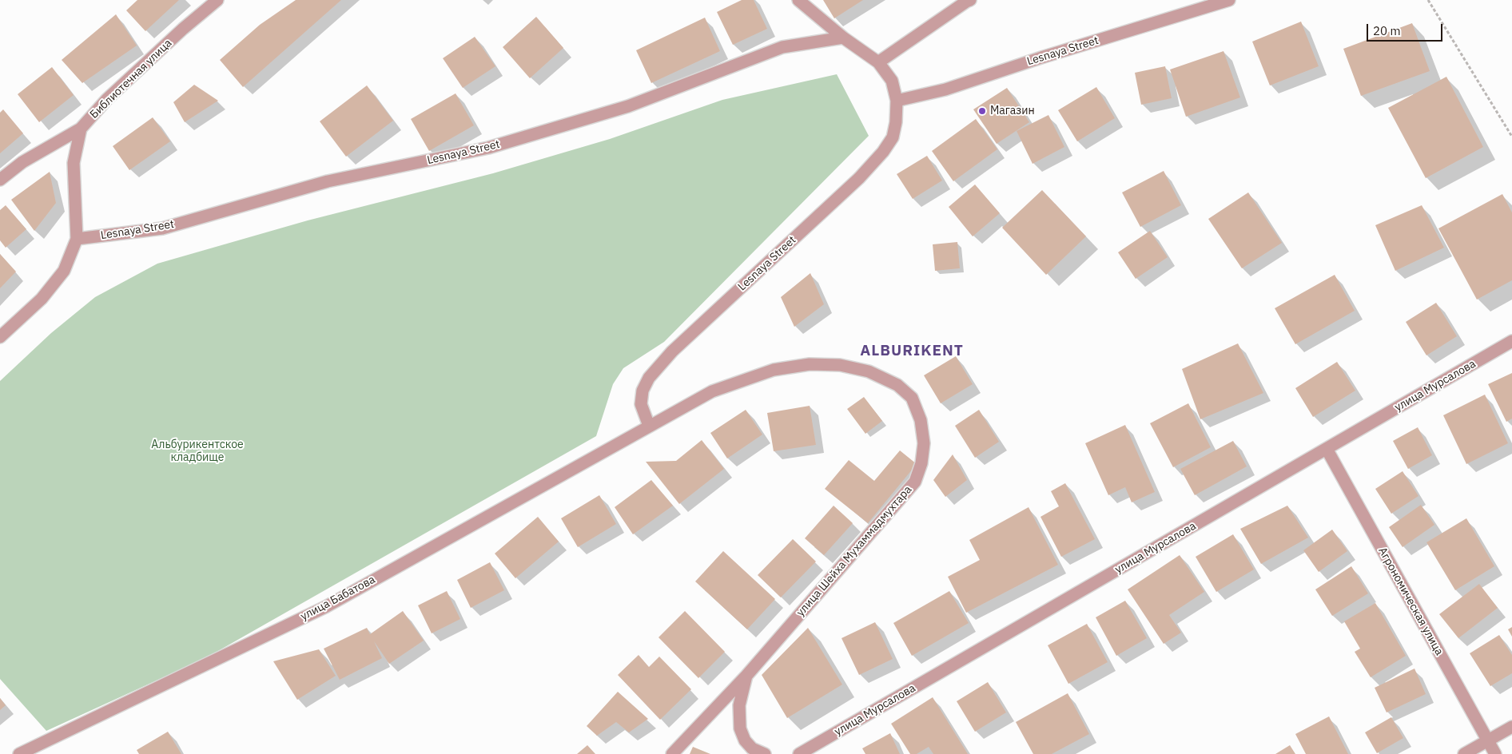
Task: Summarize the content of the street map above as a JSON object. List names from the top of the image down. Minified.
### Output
{"streets":{"street":["Lesnaya Street","Библиотечная улица","улица Мурсалова","улица Шейха Мухаммадмухтара","улица Бабатова","Агрономическая улица"]},"crossings":[["Lesnaya Street","улица Шейха Мухаммадмухтара"],["Lesnaya Street","улица Бабатова"],["улица Мурсалова","Агрономическая улица"],["улица Шейха Мухаммадмухтара","улица Бабатова"]],"districts":["ALBURIKENT"],"parks":["Альбурикентское кладбище"],"places":["Магазин"],"scale_bar":"20 m"}
